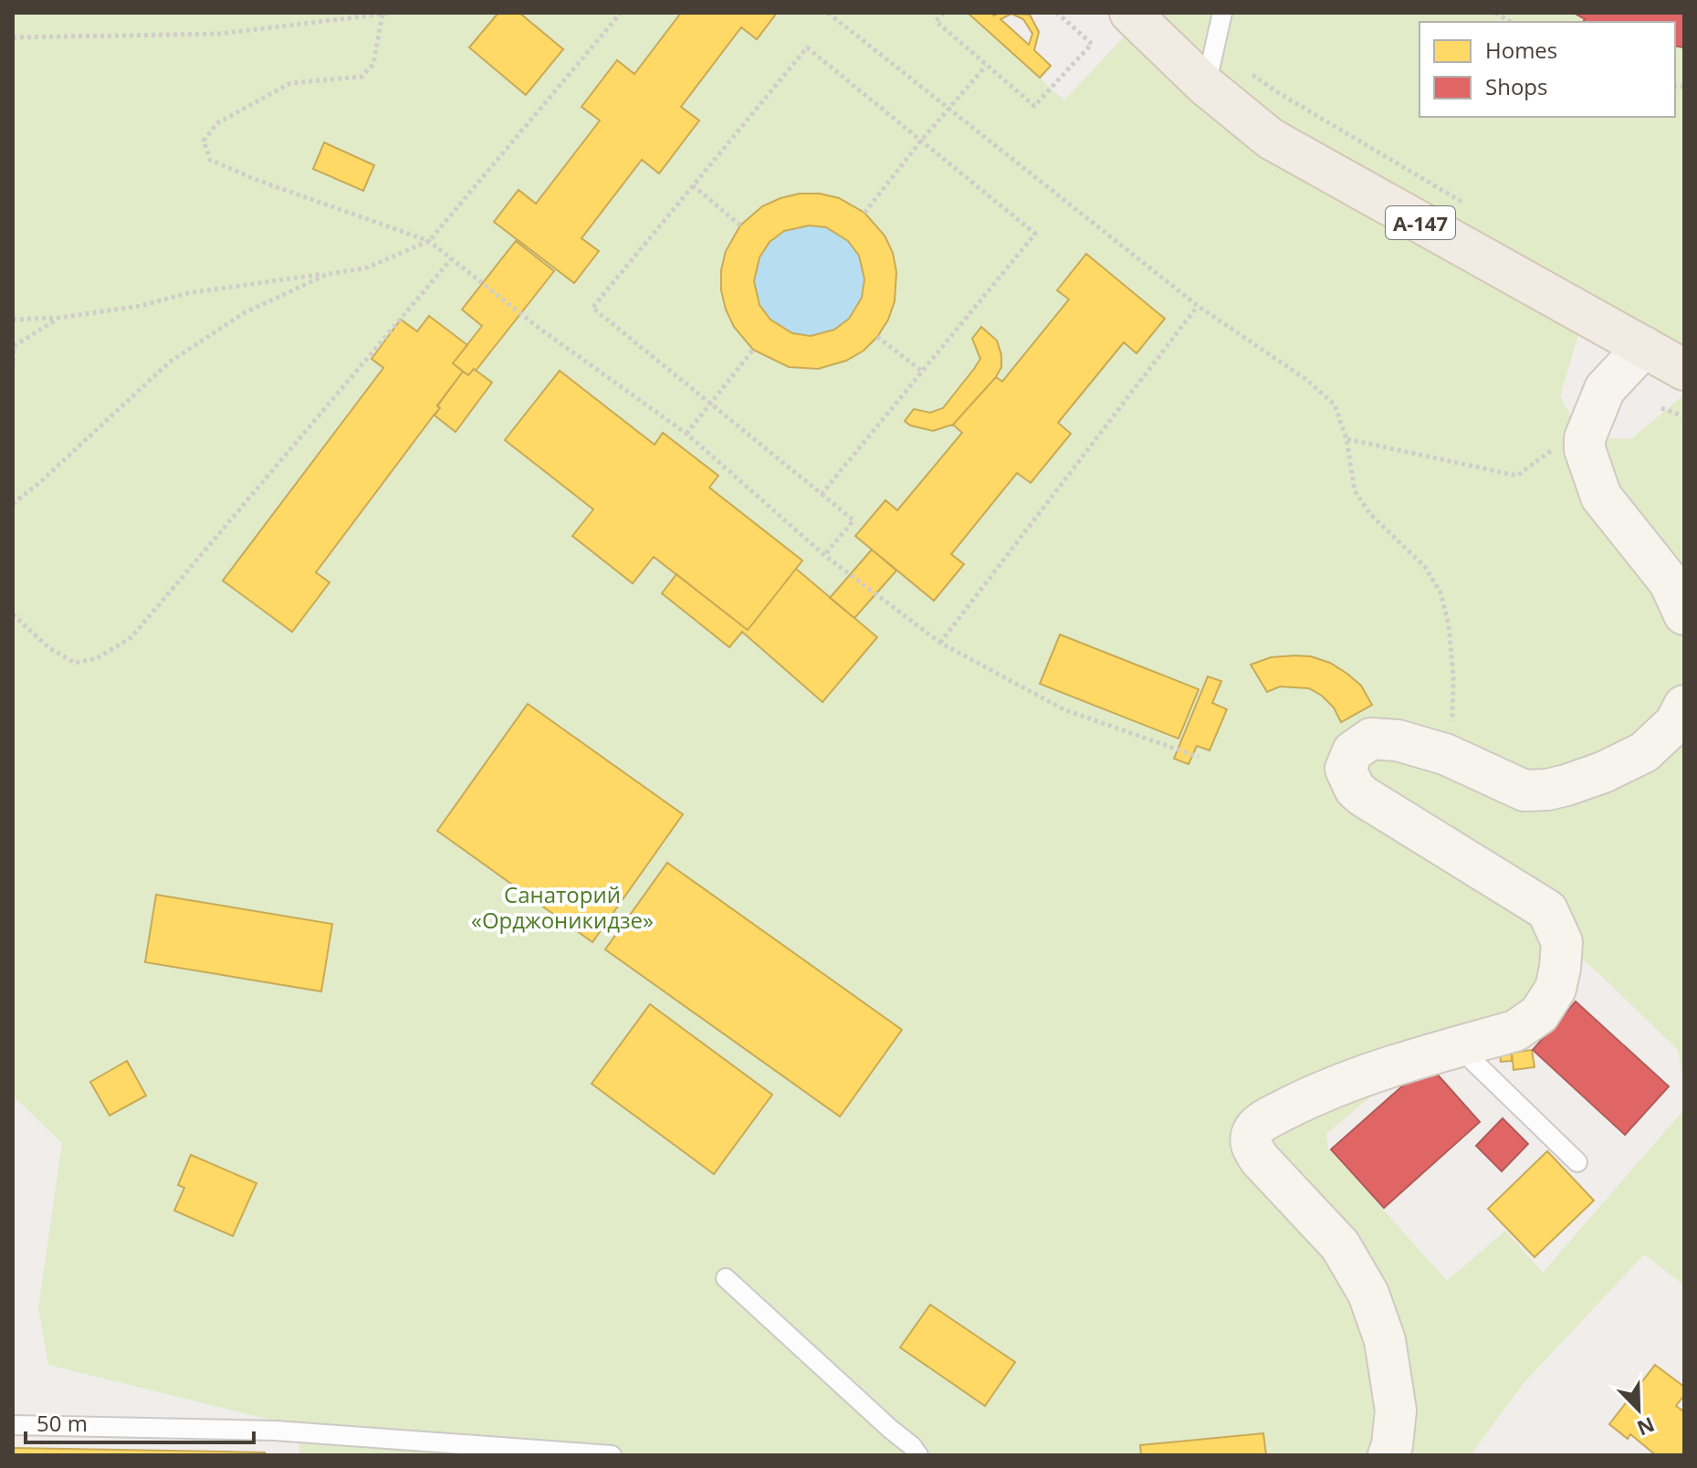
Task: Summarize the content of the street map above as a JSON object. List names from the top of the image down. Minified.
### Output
{"streets":{"main road":["А-147"]},"parks":["Санаторий «Орджоникидзе»"],"legend":["Homes","Shops"],"scale_bar":"50 m","north":"bottom right"}
